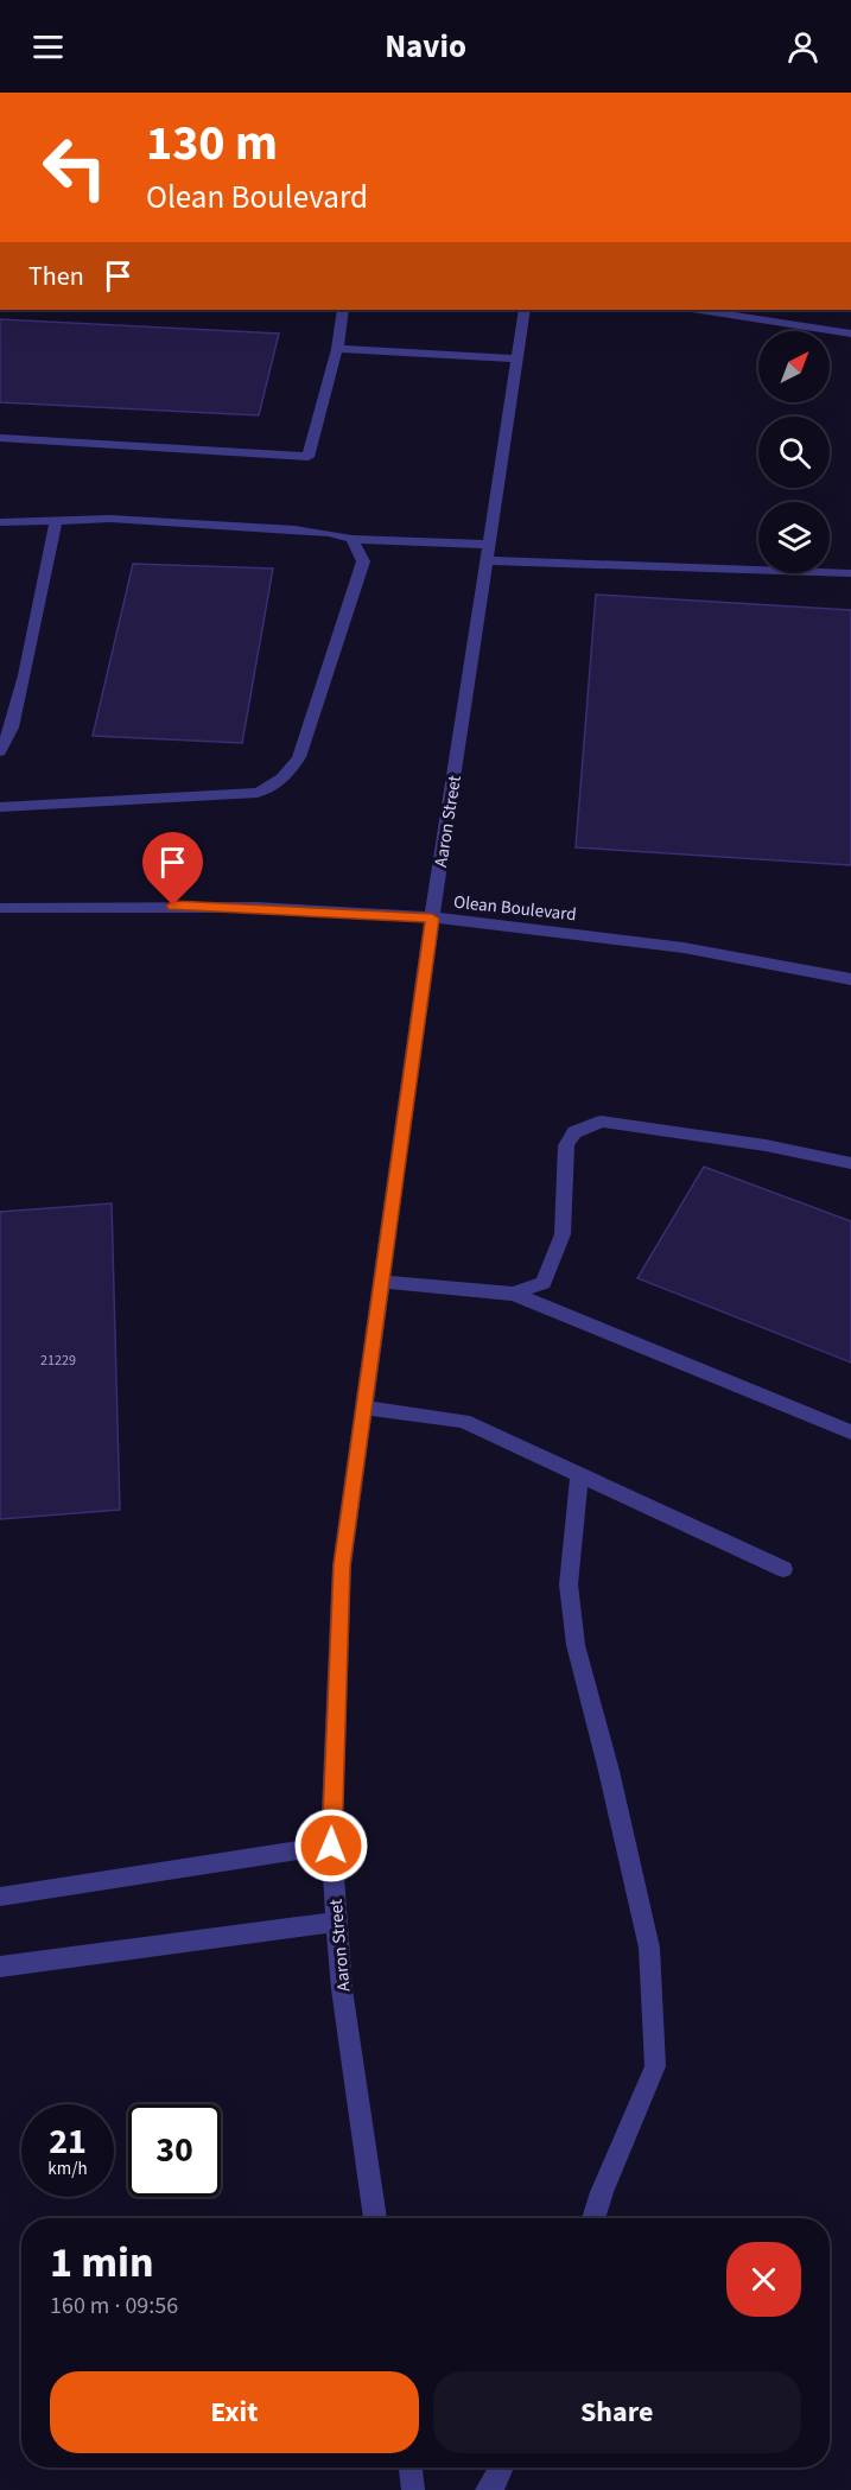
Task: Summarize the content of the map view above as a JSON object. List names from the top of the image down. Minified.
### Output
{"streets":{"street":["Aaron Street","Olean Boulevard"]},"crossings":[["Aaron Street","Olean Boulevard"]],"house_numbers":["21229"],"north":"top right","page":{"header":"Navio","turn":["130 m","Olean Boulevard"],"then":"Then","speed":"21 km/h","limit":"30","heading":["1 min","160 m · 09:56"],"buttons":["Exit","Share"]}}
